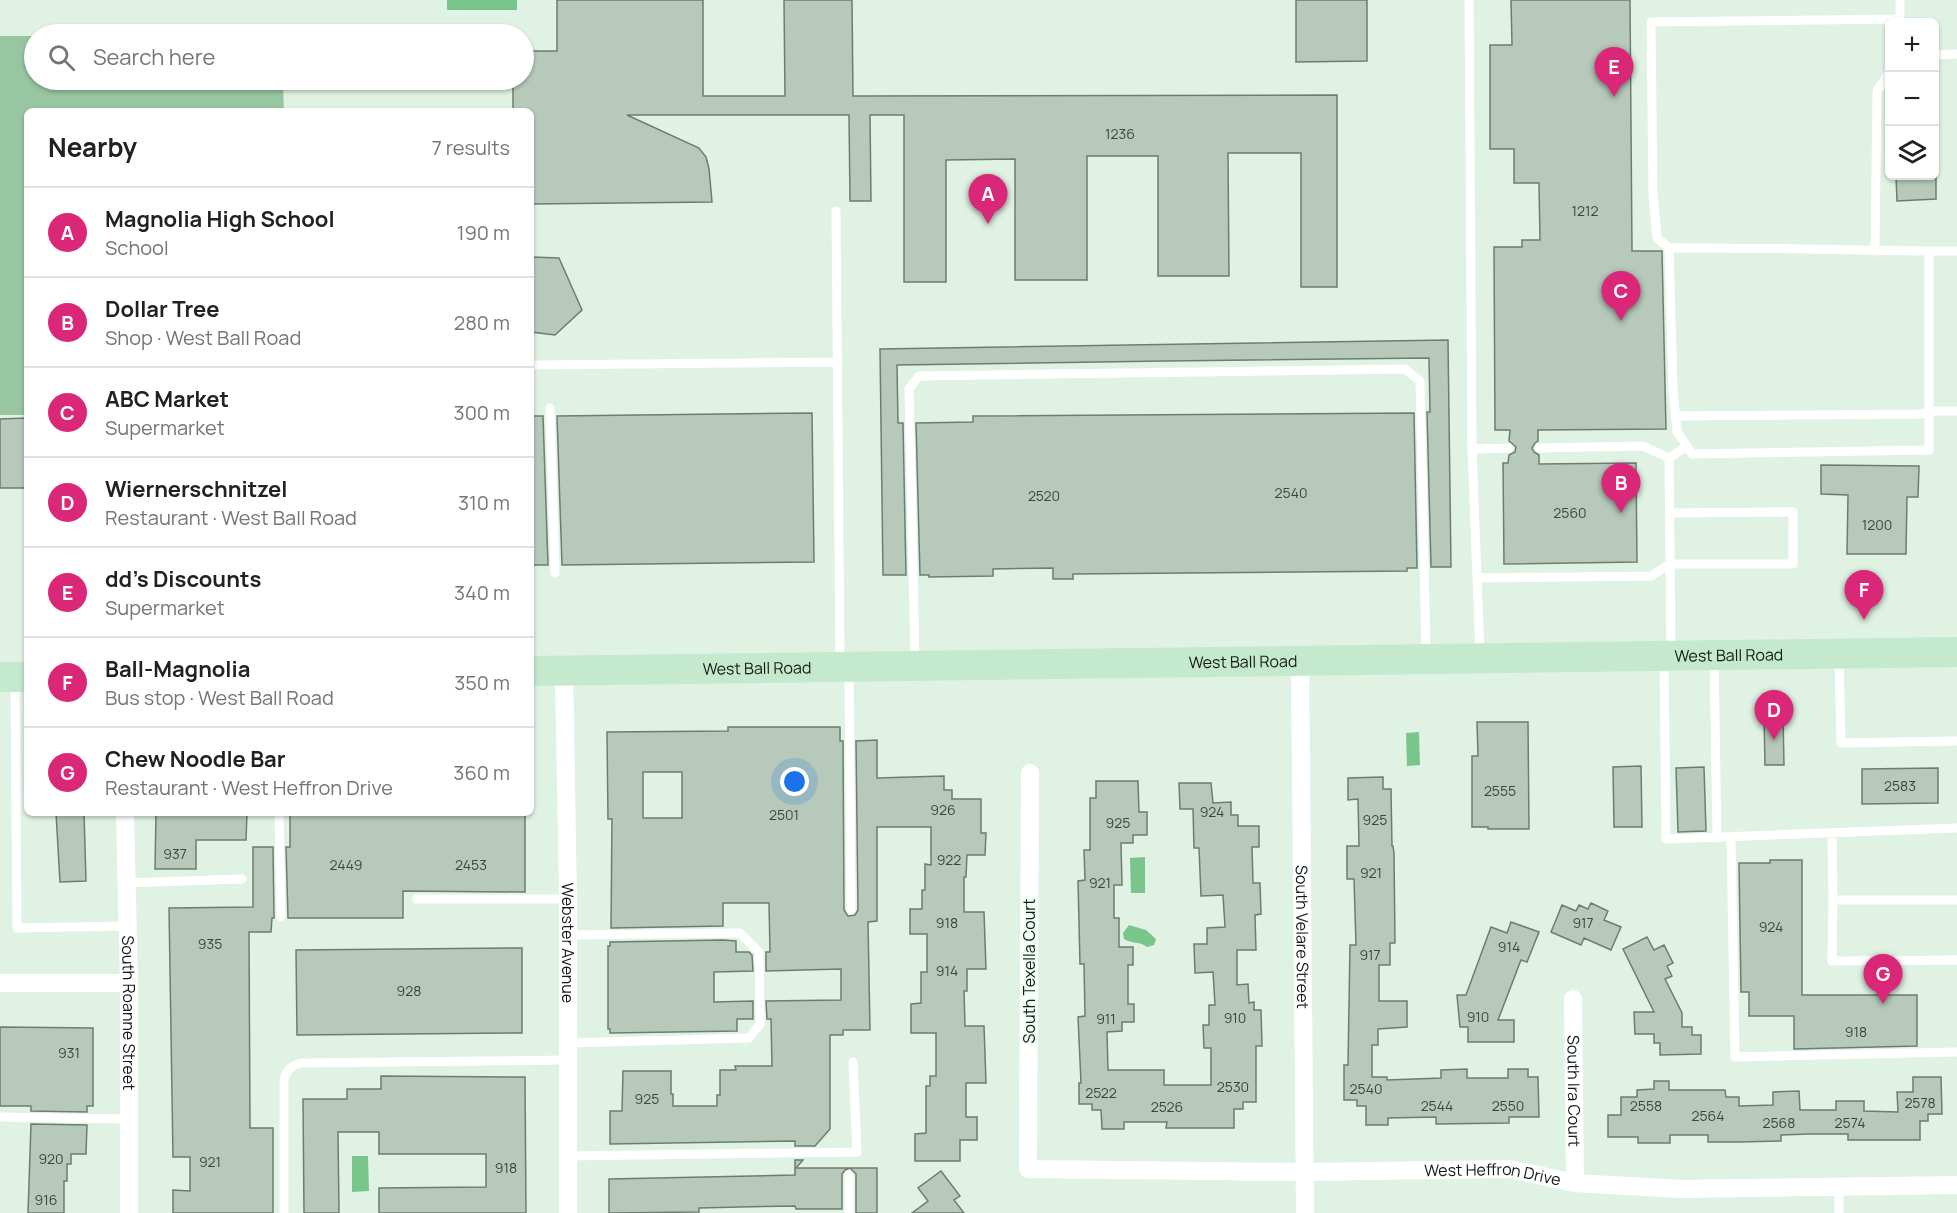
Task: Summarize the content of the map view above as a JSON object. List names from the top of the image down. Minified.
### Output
{"streets":{"main road":["West Ball Road"],"street":["South Velare Street","Webster Avenue","South Texella Court","South Roanne Street","South Ira Court","West Heffron Drive"]},"crossings":[["West Ball Road","South Velare Street"],["West Ball Road","Webster Avenue"],["South Velare Street","West Heffron Drive"],["South Texella Court","West Heffron Drive"],["South Ira Court","West Heffron Drive"]],"house_numbers":["1236","1212","2540","2520","2560","1200","2583","2555","926","924","2501","925","925","937","922","2449","2453","921","921","918","917","924","935","914","917","914","928","910","910","911","918","931","2530","2540","2522","925","2578","2544","2550","2558","2526","2564","2568","2574","920","921","918","916"],"page":{"map_buttons":["+","−"],"search":"Search here","pins":["E","A","C","B","F","D","G"],"heading":["Nearby","7 results"],"list":[{"mark":"A","name":"Magnolia High School","note":"School","value":"190 m"},{"mark":"B","name":"Dollar Tree","note":"Shop · West Ball Road","value":"280 m"},{"mark":"C","name":"ABC Market","note":"Supermarket","value":"300 m"},{"mark":"D","name":"Wiernerschnitzel","note":"Restaurant · West Ball Road","value":"310 m"},{"mark":"E","name":"dd's Discounts","note":"Supermarket","value":"340 m"},{"mark":"F","name":"Ball-Magnolia","note":"Bus stop · West Ball Road","value":"350 m"},{"mark":"G","name":"Chew Noodle Bar","note":"Restaurant · West Heffron Drive","value":"360 m"}]}}
